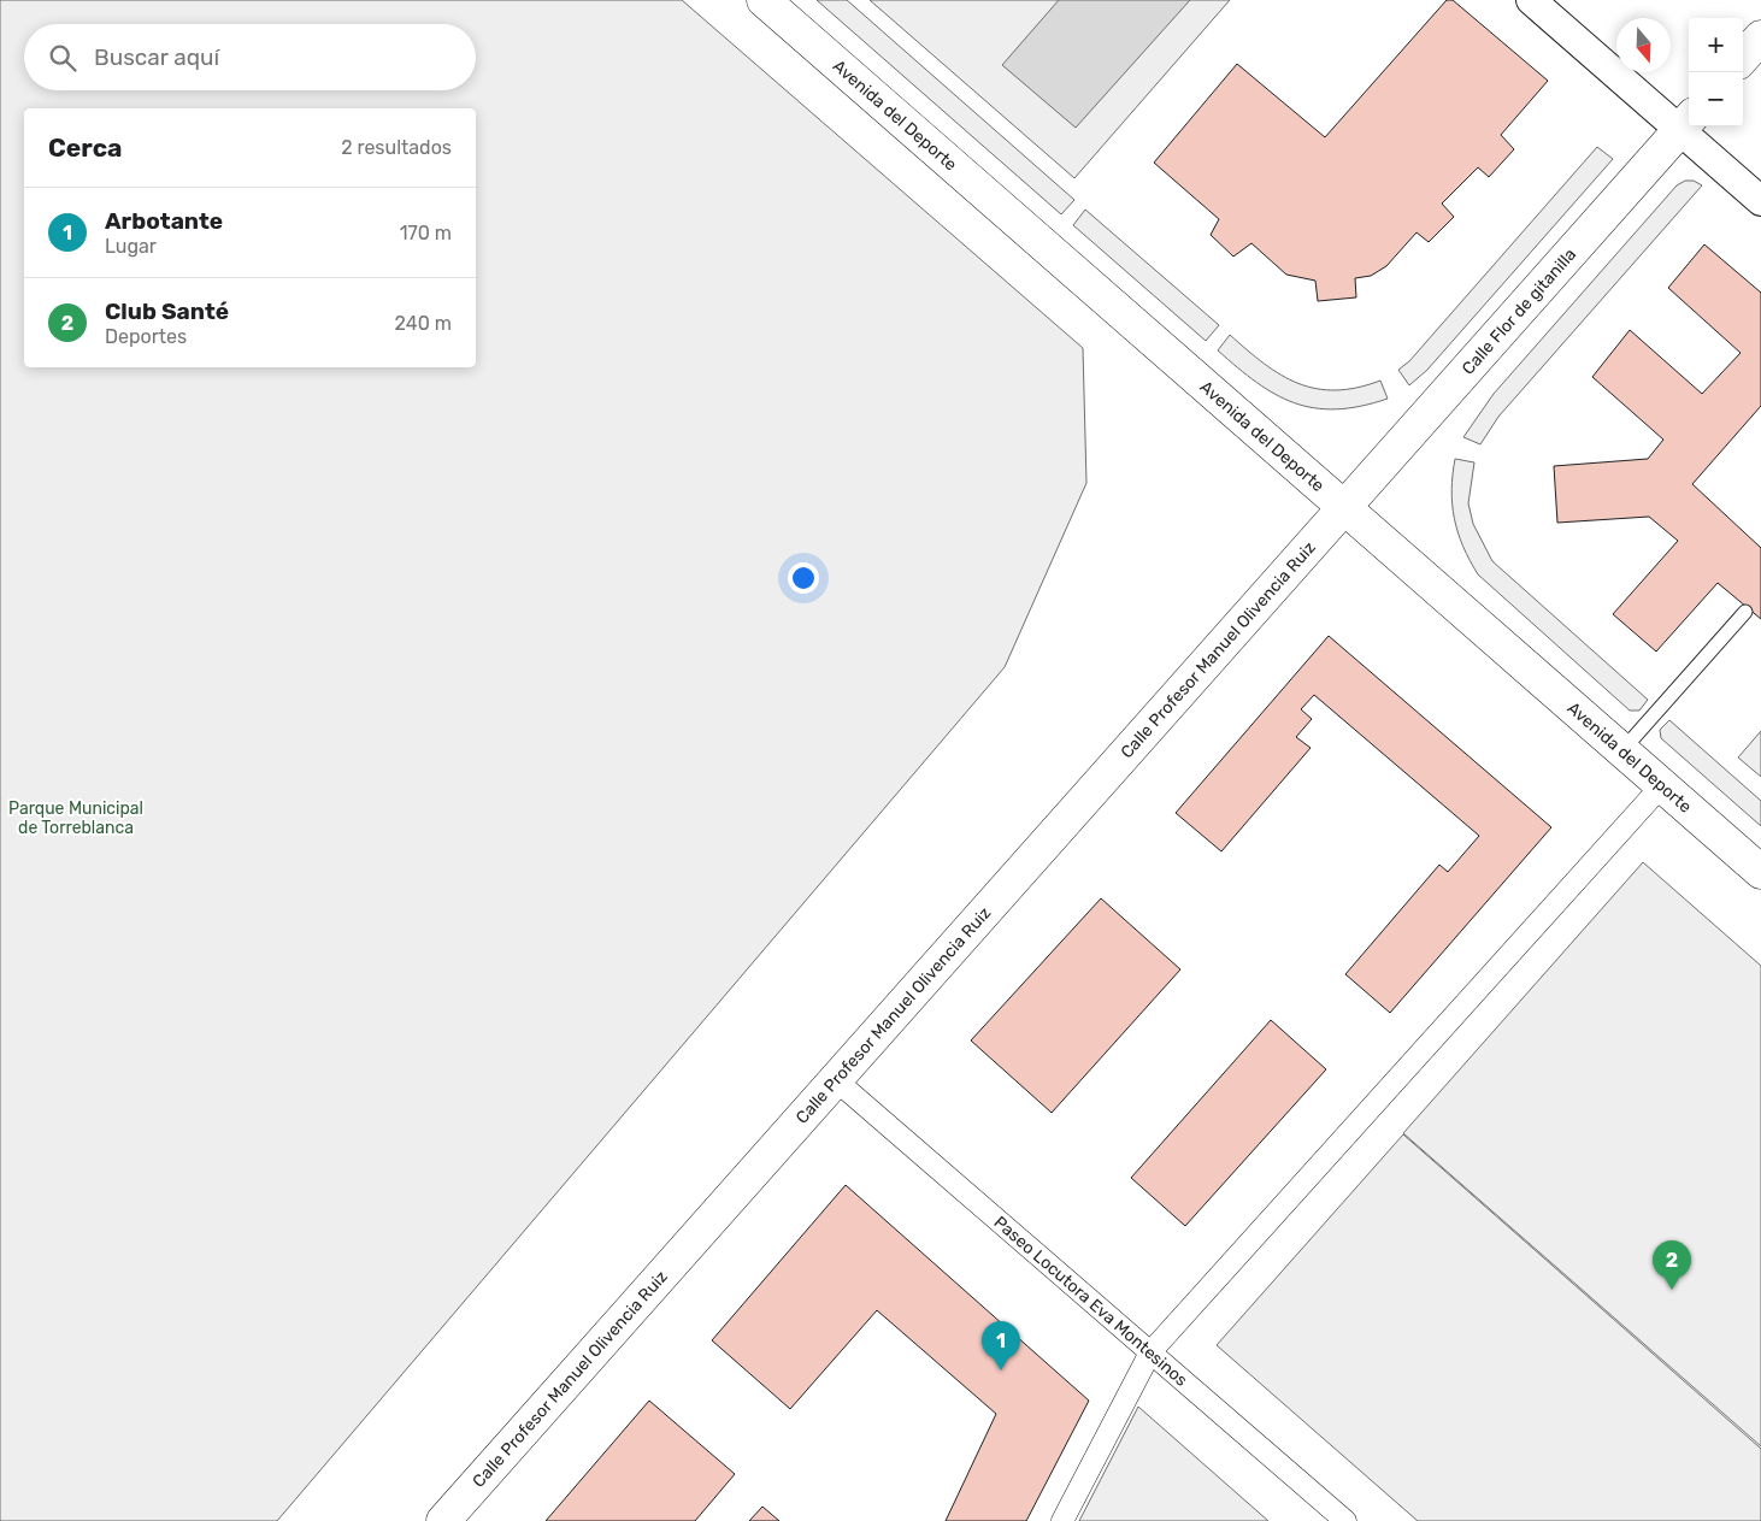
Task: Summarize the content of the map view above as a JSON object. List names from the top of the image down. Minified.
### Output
{"streets":{"street":["Avenida del Deporte","Calle Flor de gitanilla","Calle Profesor Manuel Olivencia Ruiz","Paseo Locutora Eva Montesinos"]},"crossings":[["Avenida del Deporte","Calle Flor de gitanilla"],["Avenida del Deporte","Calle Profesor Manuel Olivencia Ruiz"],["Calle Flor de gitanilla","Calle Profesor Manuel Olivencia Ruiz"],["Calle Profesor Manuel Olivencia Ruiz","Paseo Locutora Eva Montesinos"]],"parks":["Parque Municipal de Torreblanca"],"north":"bottom","page":{"map_buttons":["+","−"],"search":"Buscar aquí","heading":["Cerca","2 resultados"],"list":[{"mark":"1","name":"Arbotante","note":"Lugar","value":"170 m"},{"mark":"2","name":"Club Santé","note":"Deportes","value":"240 m"}],"pins":["2","1"]}}
